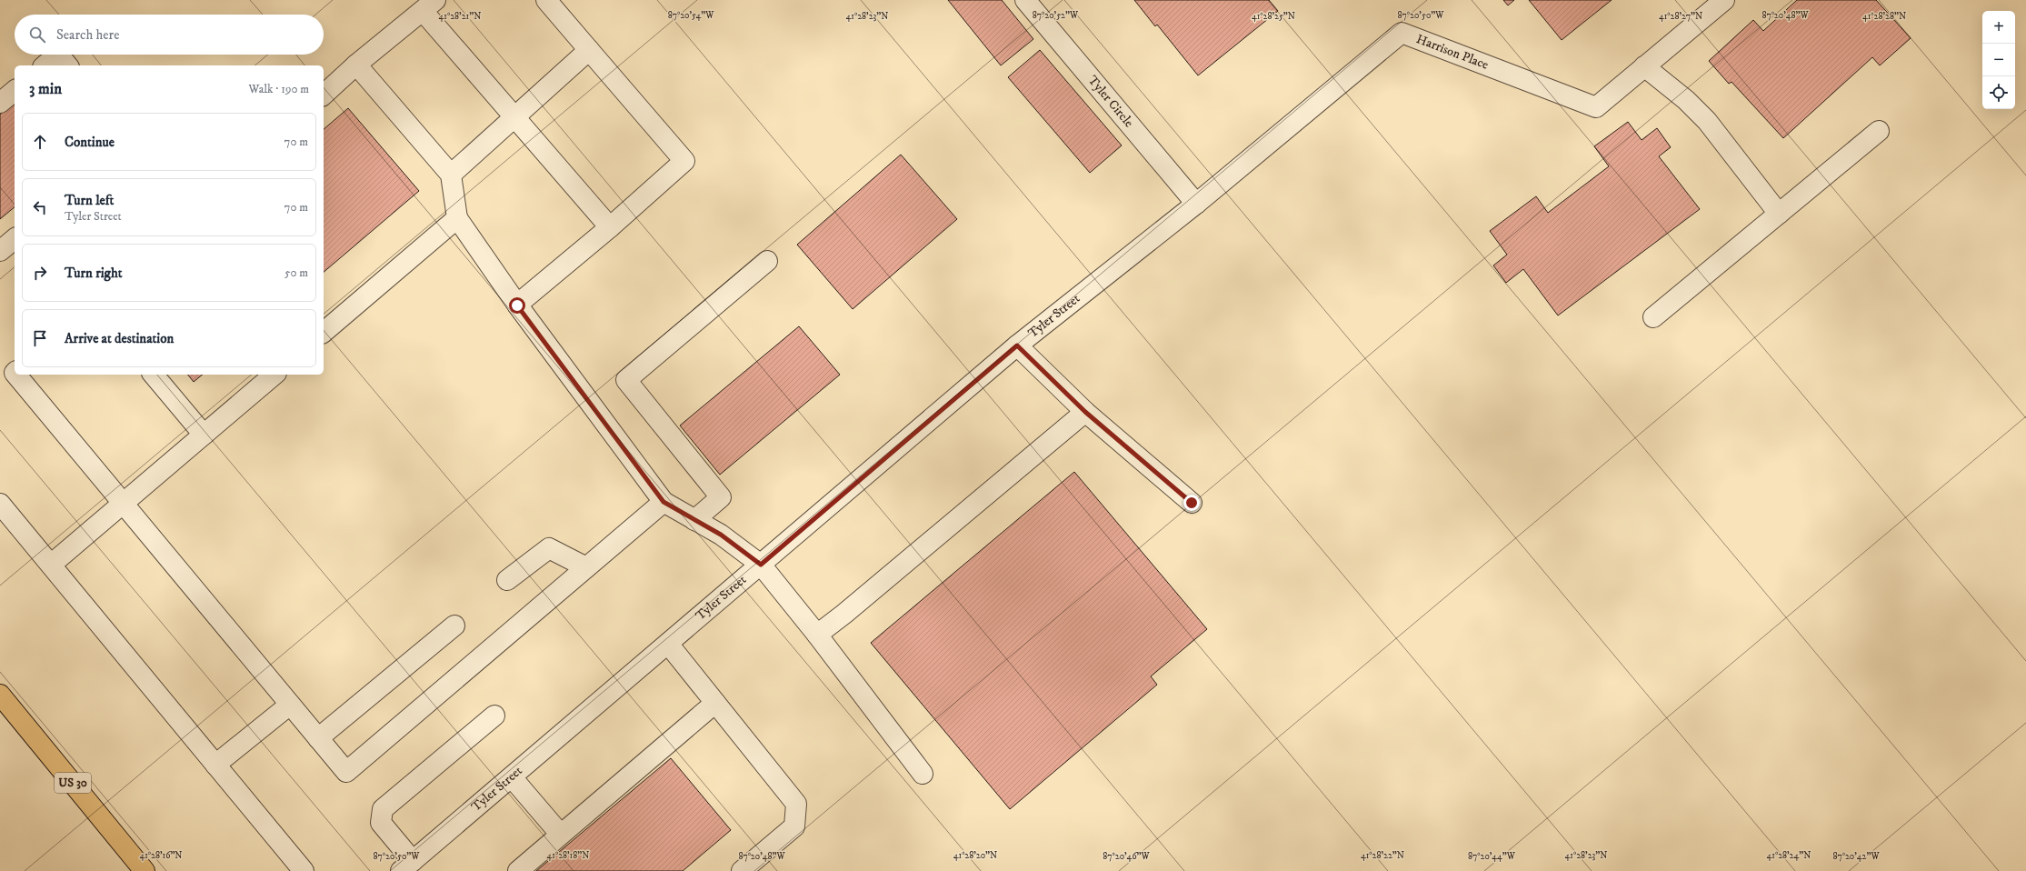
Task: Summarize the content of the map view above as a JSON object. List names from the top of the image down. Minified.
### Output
{"streets":{"main road":["US 30"],"street":["Harrison Place","Tyler Circle","Tyler Street"]},"crossings":[["Harrison Place","Tyler Circle"],["Harrison Place","Tyler Street"],["Tyler Circle","Tyler Street"]],"page":{"map_buttons":["+","−"],"search":"Search here","heading":["3 min","Walk · 190 m"],"list":[["Continue","70 m"],["Turn left","Tyler Street","70 m"],["Turn right","50 m"],"Arrive at destination"]},"coordinates":["87°20'54\"W","87°20'52\"W","87°20'50\"W","87°20'48\"W","41°28'21\"N","41°28'23\"N","41°28'25\"N","41°28'27\"N","41°28'28\"N","41°28'16\"N","41°28'18\"N","41°28'20\"N","41°28'22\"N","41°28'24\"N","87°20'46\"W","87°20'44\"W","87°20'42\"W"]}
